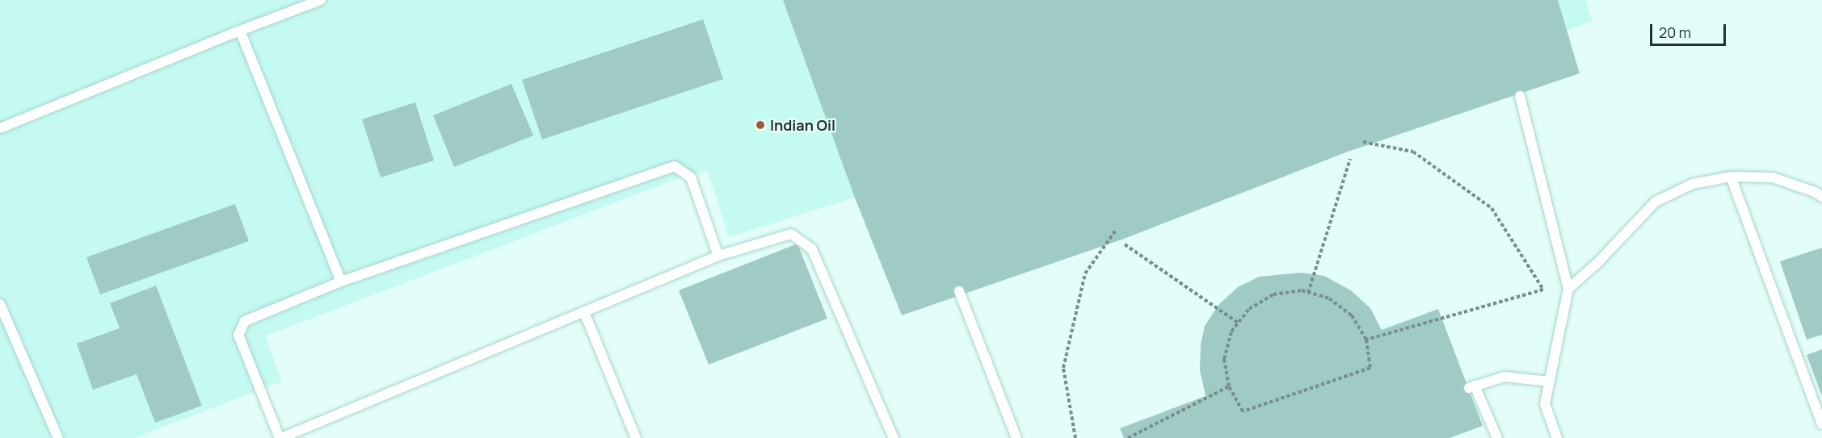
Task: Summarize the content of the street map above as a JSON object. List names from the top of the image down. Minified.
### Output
{"places":["Indian Oil"],"scale_bar":"20 m"}
